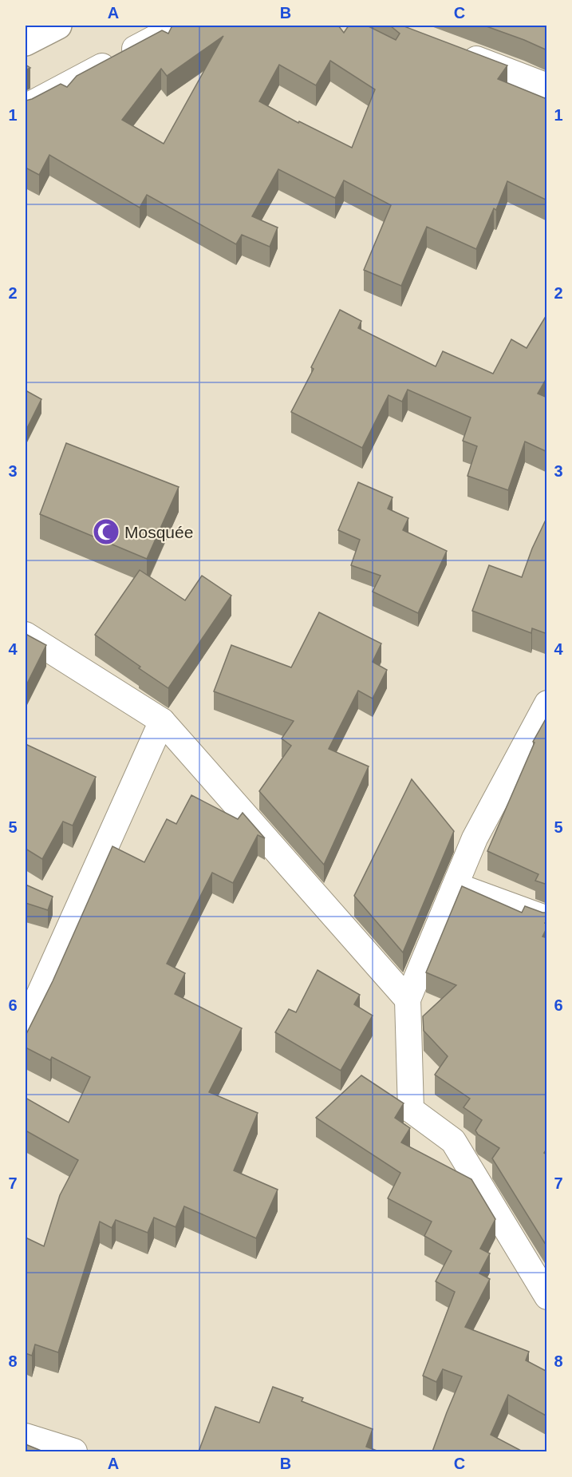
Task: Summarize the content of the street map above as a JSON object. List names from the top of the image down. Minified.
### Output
{"places":{"mosque":["Mosquée"]},"grid":{"columns":["A","B","C"],"rows":["1","2","3","4","5","6","7","8"]}}
